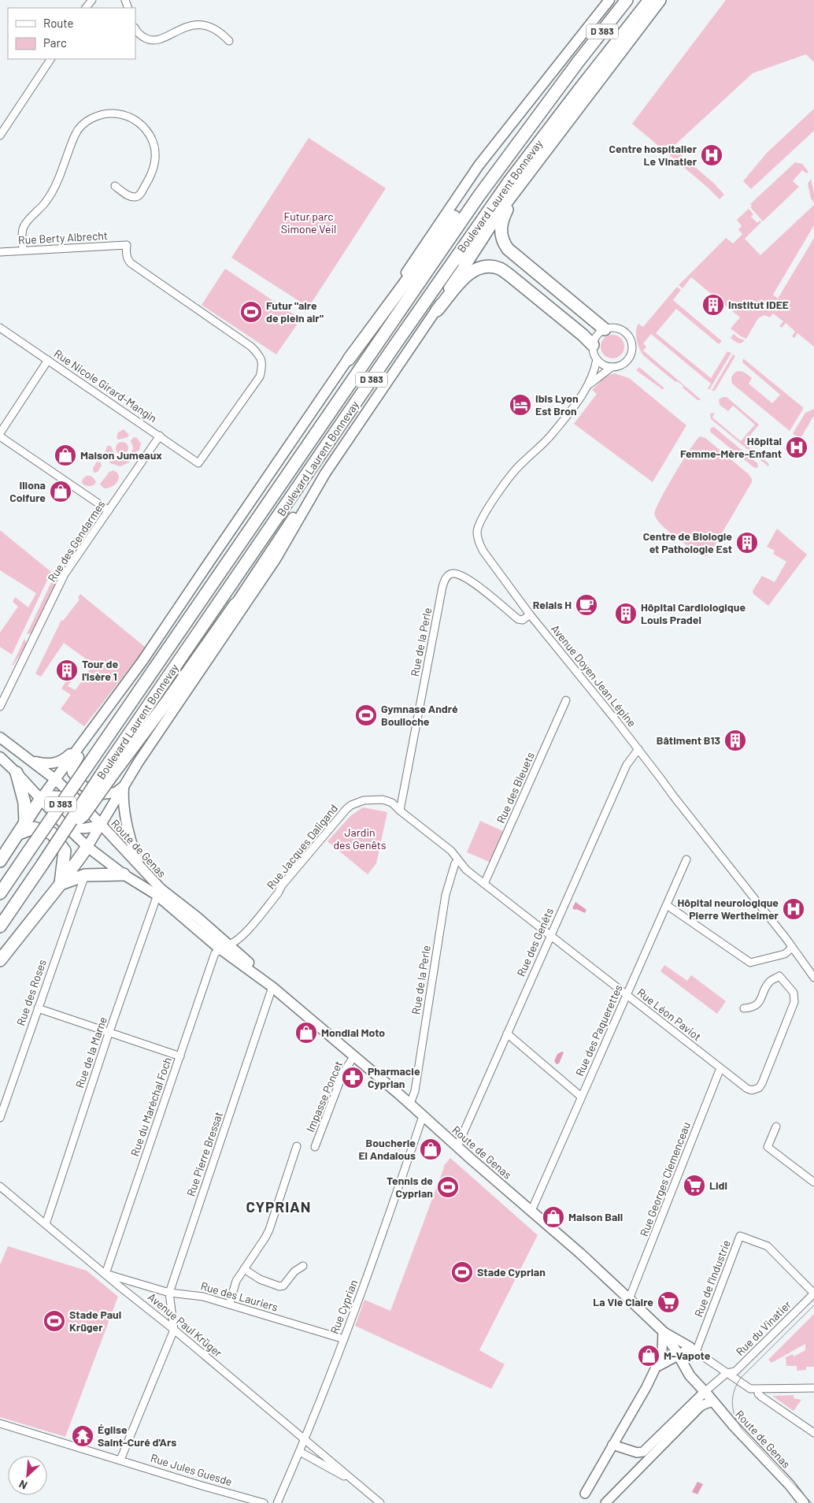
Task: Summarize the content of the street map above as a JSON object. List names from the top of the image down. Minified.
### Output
{"streets":{"highway":["D 383","Boulevard Laurent Bonnevay"],"main road":["Route de Genas"],"street":["Rue Berty Albrecht","Rue Nicole Girard-Mangin","Rue des Gendarmes","Rue de la Perle","Avenue Doyen Jean Lépine","Rue des Bleuets","Rue Jacques Daligand","Rue des Genêts","Rue des Roses","Rue Léon Paviot","Rue des Paquerettes","Rue de la Marne","Impasse Poncet","Rue du Maréchal Foch","Rue Pierre Bressat","Rue Georges Clemenceau","Rue de l'Industrie","Rue des Lauriers","Rue Cyprian","Avenue Paul Krüger","Rue du Vinatier","Rue Jules Guesde"]},"crossings":[["Rue Berty Albrecht","Rue Nicole Girard-Mangin"],["Rue Nicole Girard-Mangin","Rue des Gendarmes"],["Rue de la Perle","Avenue Doyen Jean Lépine"],["Rue de la Perle","Rue Jacques Daligand"],["Rue de la Perle","Route de Genas"],["Rue de la Perle","Rue Léon Paviot"],["Avenue Doyen Jean Lépine","Rue des Genêts"],["Rue des Bleuets","Rue Léon Paviot"],["Rue Jacques Daligand","Route de Genas"],["Rue Jacques Daligand","Rue Léon Paviot"],["Rue Jacques Daligand","Rue du Maréchal Foch"],["Route de Genas","Rue des Genêts"],["Route de Genas","Rue des Paquerettes"],["Route de Genas","Rue de la Marne"],["Route de Genas","Impasse Poncet"],["Route de Genas","Rue du Maréchal Foch"],["Route de Genas","Rue Pierre Bressat"],["Route de Genas","Rue Georges Clemenceau"],["Route de Genas","Rue Cyprian"],["Rue des Genêts","Rue Léon Paviot"],["Rue Léon Paviot","Rue des Paquerettes"],["Rue Léon Paviot","Rue Georges Clemenceau"],["Rue de la Marne","Avenue Paul Krüger"],["Rue du Maréchal Foch","Rue des Lauriers"],["Rue du Maréchal Foch","Avenue Paul Krüger"],["Rue Pierre Bressat","Rue des Lauriers"],["Rue Pierre Bressat","Avenue Paul Krüger"],["Rue de l'Industrie","Rue du Vinatier"],["Rue des Lauriers","Rue Cyprian"],["Rue des Lauriers","Avenue Paul Krüger"],["Rue Cyprian","Avenue Paul Krüger"]],"districts":["CYPRIAN"],"parks":["Futur parc Simone Veil","Jardin des Genêts"],"places":{"hospital":["Centre hospitalier Le Vinatier","Hôpital Femme-Mère-Enfant","Hôpital neurologique Pierre Wertheimer"],"building":["Institut IDEE","Centre de Biologie et Pathologie Est","Hôpital Cardiologique Louis Pradel","Tour de l'Isère 1","Bâtiment B13"],"sports":["Futur \"aire de plein air\"","Gymnase André Boulloche","Tennis de Cyprian","Stade Cyprian","Stade Paul Krüger"],"hotel":["Ibis Lyon Est Bron"],"shop":["Maison Jumeaux","Iliona Coifure","Mondial Moto","Boucherie El Andalous","Maison Ball","M-Vapote"],"cafe":["Relais H"],"pharmacy":["Pharmacie Cyprian"],"supermarket":["Lidl","La Vie Claire"],"temple":["Église Saint-Curé d'Ars"]},"legend":["Route","Parc"],"north":"bottom left"}
